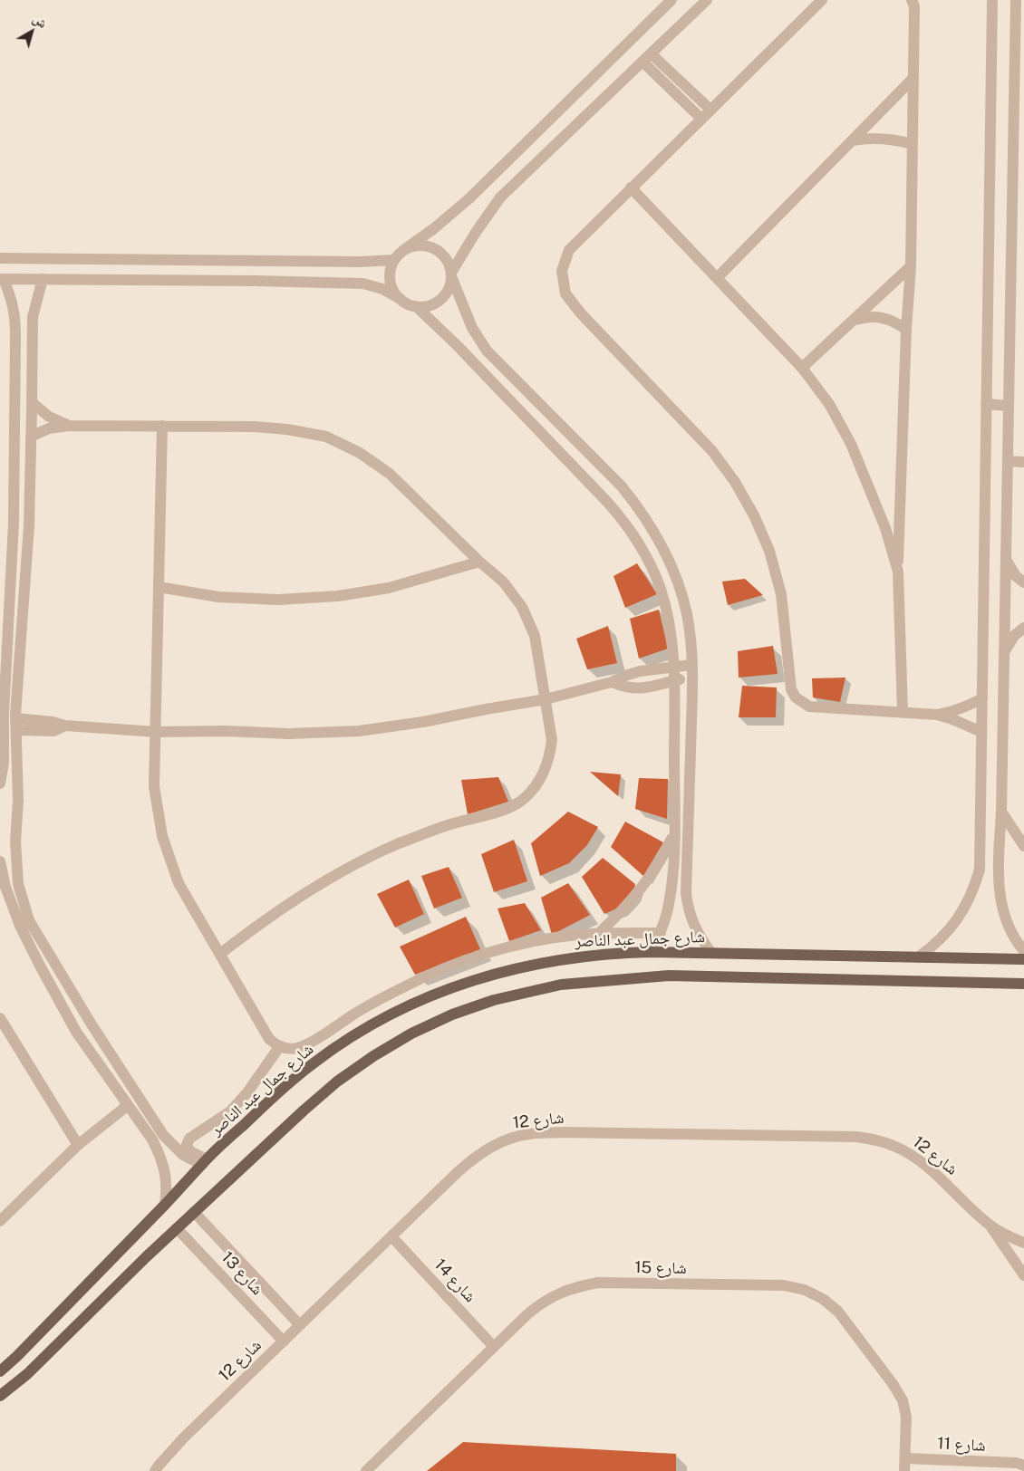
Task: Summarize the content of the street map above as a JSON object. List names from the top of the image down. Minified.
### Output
{"streets":{"main road":["شارع جمال عبد الناصر"],"street":["شارع 12","شارع 15","شارع 13","شارع 14","شارع 11"]},"crossings":[["شارع 12","شارع 13"],["شارع 12","شارع 14"],["شارع 15","شارع 14"],["شارع 15","شارع 11"]],"north":"top right"}
